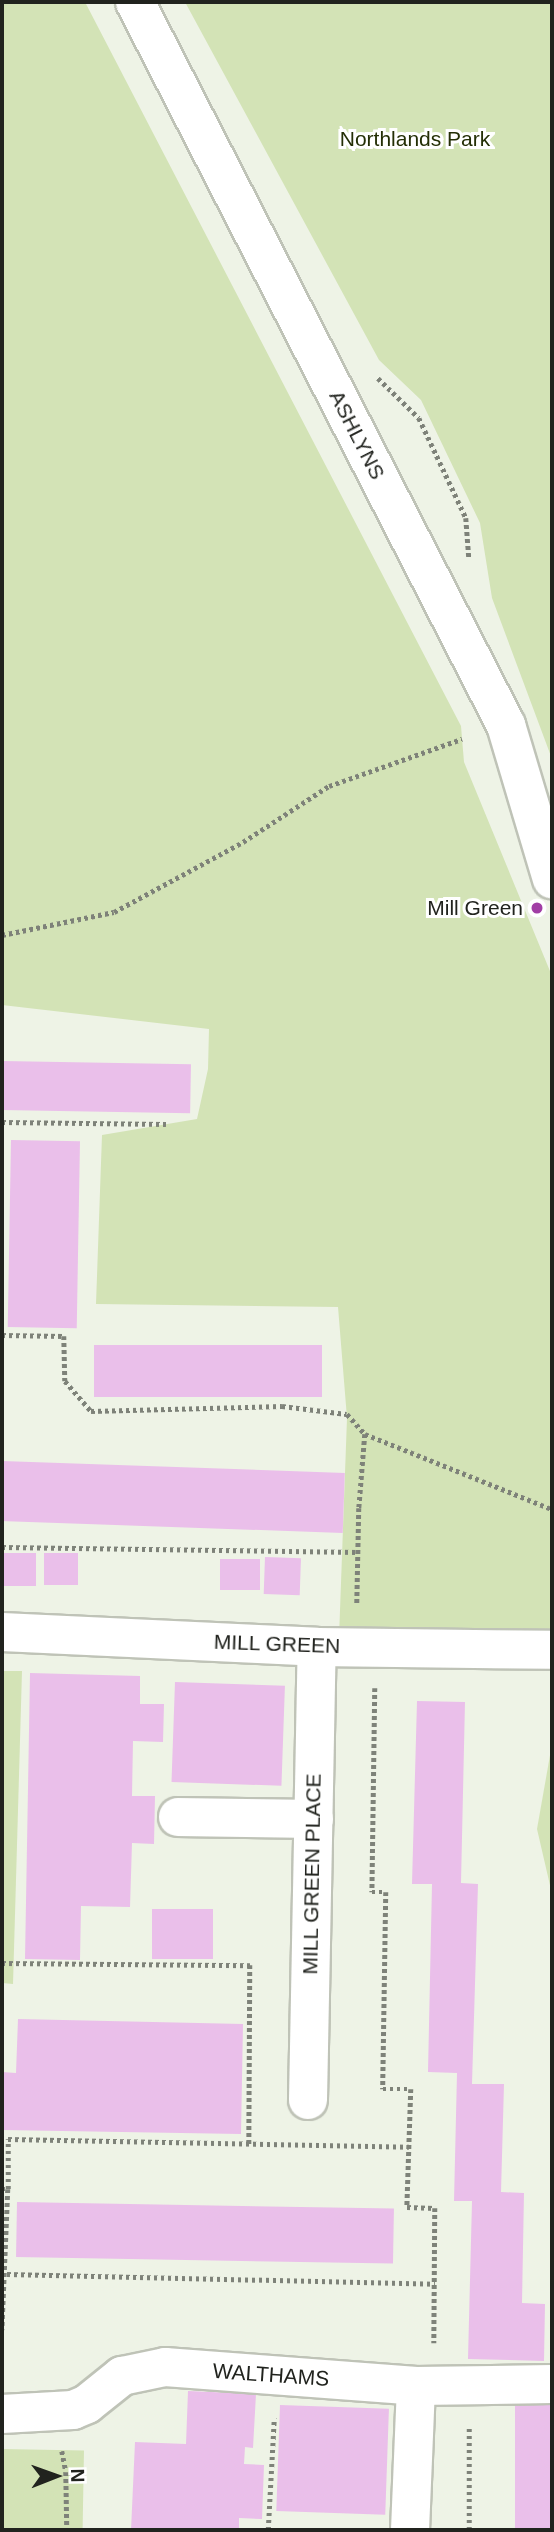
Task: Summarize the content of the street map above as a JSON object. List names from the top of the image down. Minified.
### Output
{"streets":{"street":["ASHLYNS","MILL GREEN","MILL GREEN PLACE","WALTHAMS"]},"crossings":[["MILL GREEN","MILL GREEN PLACE"]],"parks":["Northlands Park"],"places":["Mill Green"],"north":"right"}
